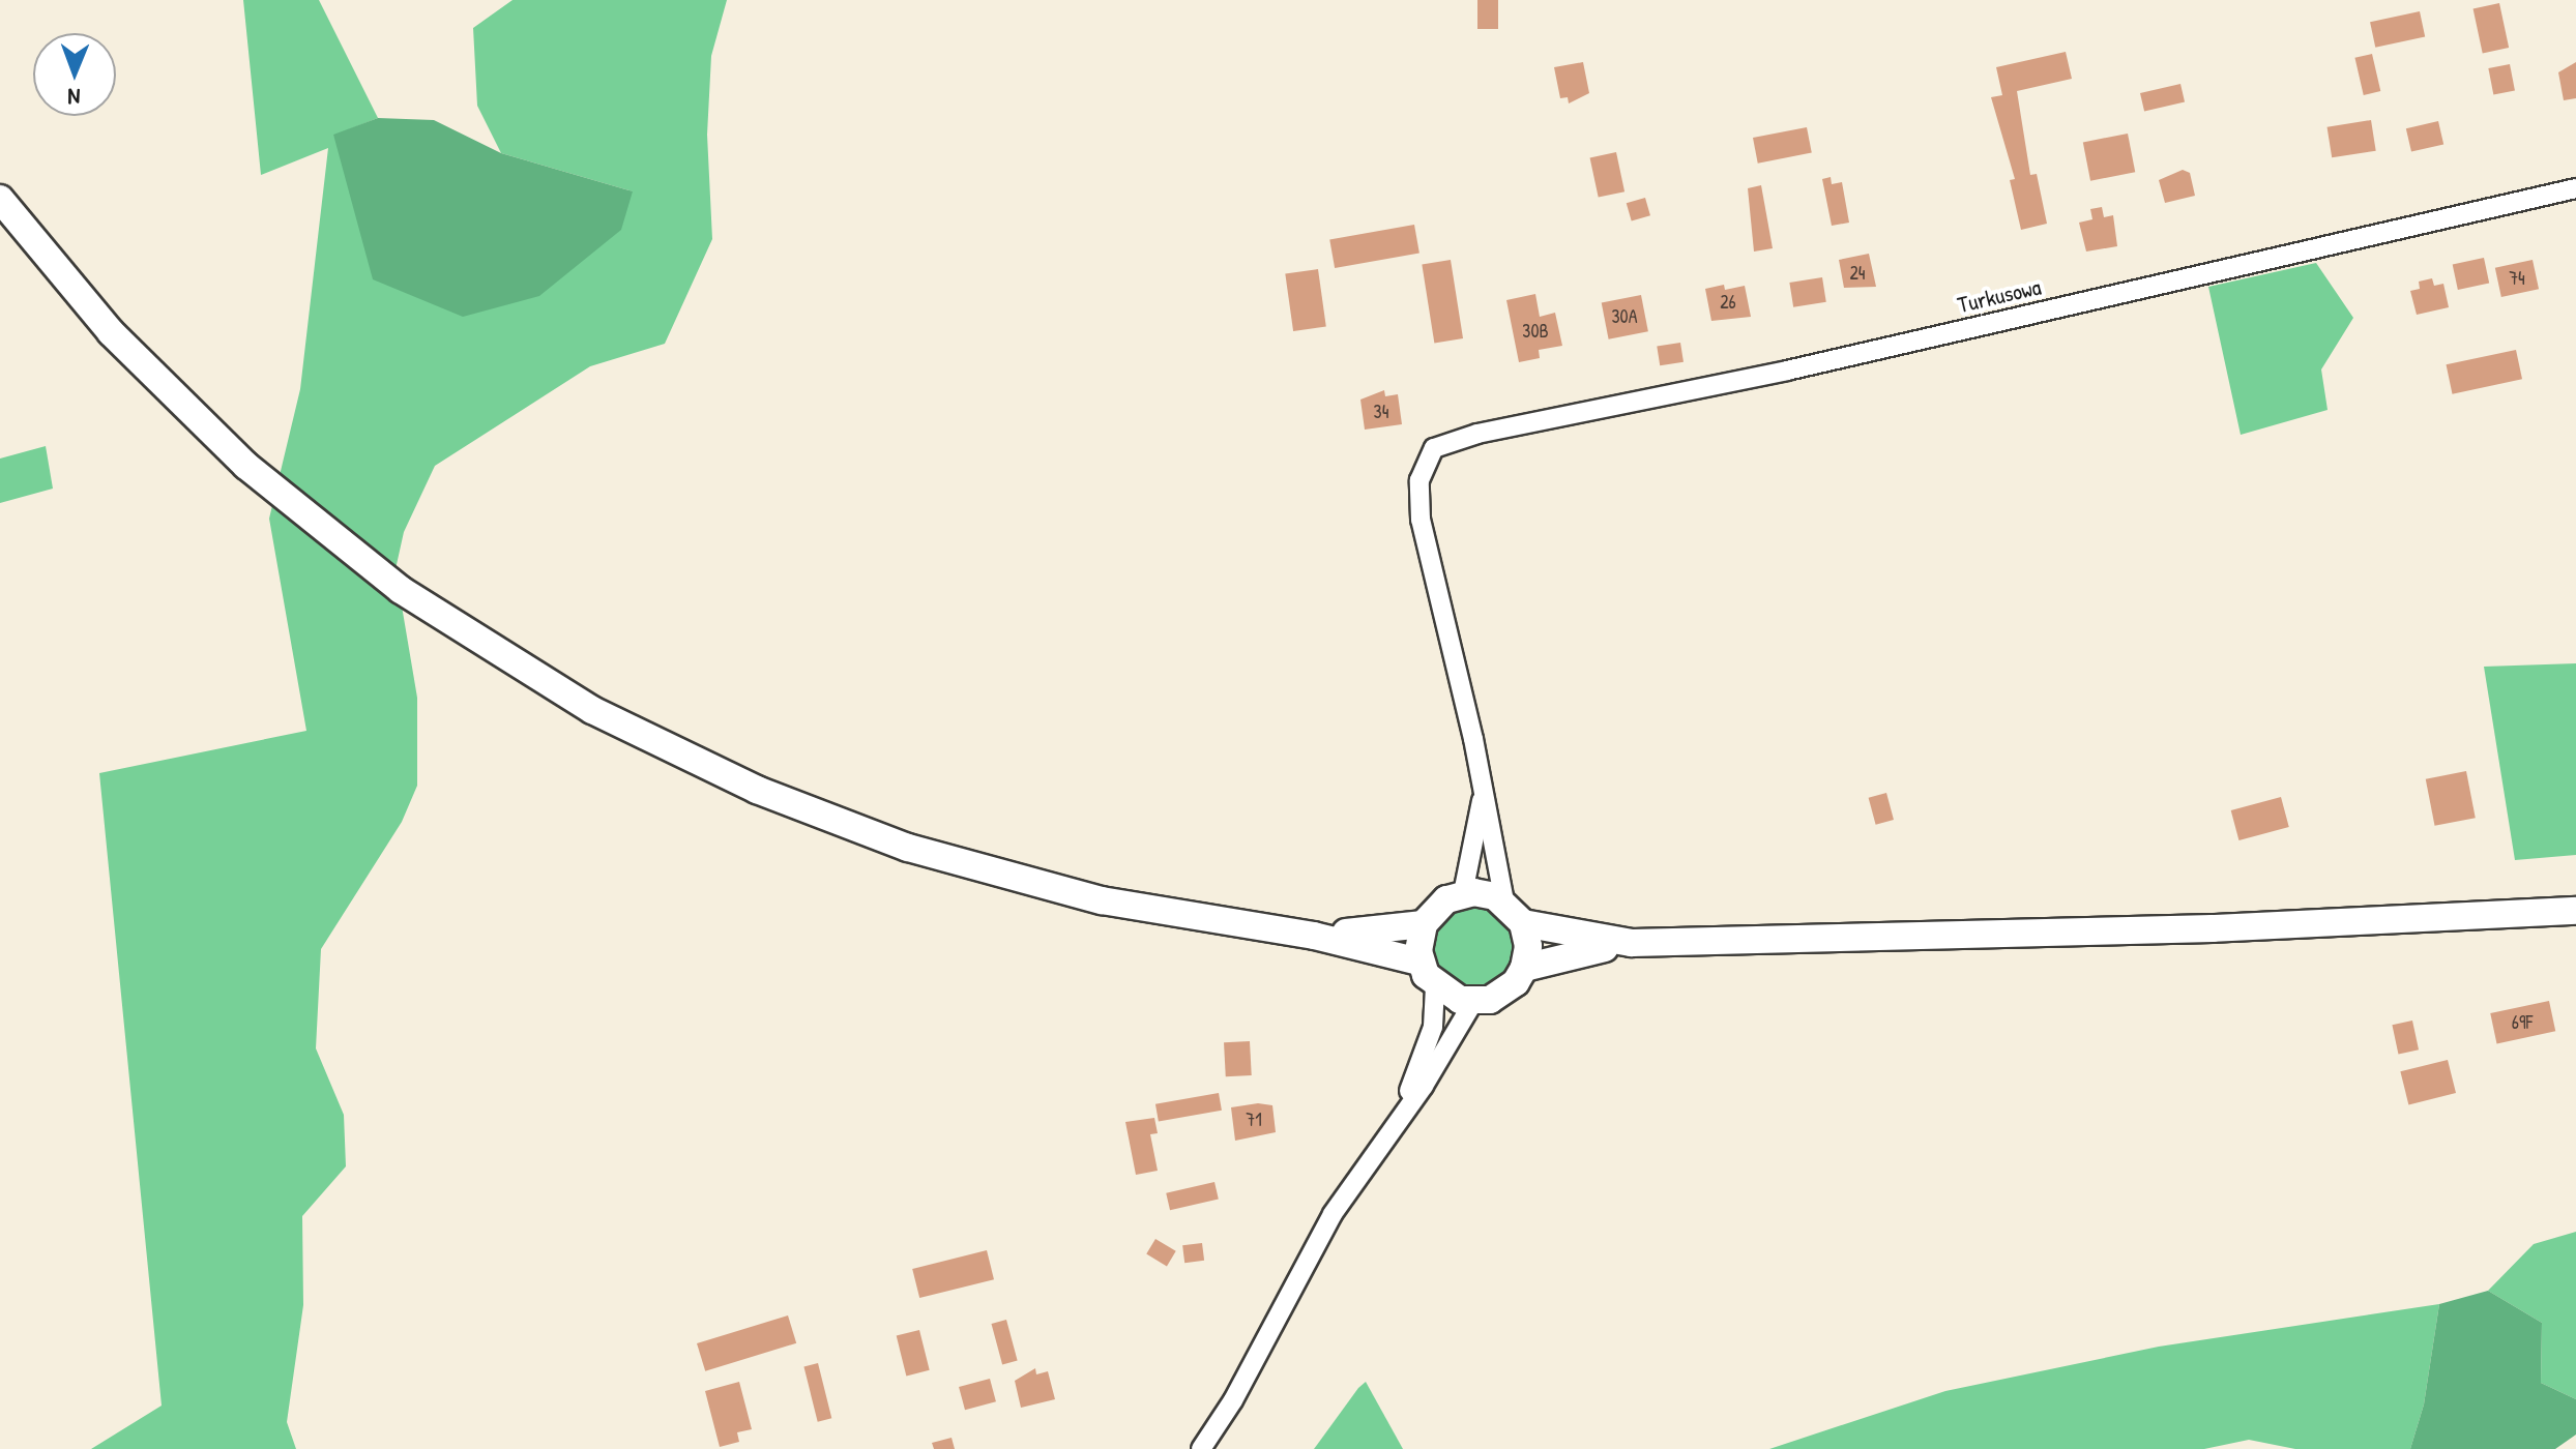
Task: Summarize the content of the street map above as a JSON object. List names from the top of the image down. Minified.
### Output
{"streets":{"street":["Turkusowa"]},"house_numbers":["24","74","26","30A","30B","34","69F","71"],"north":"bottom"}
